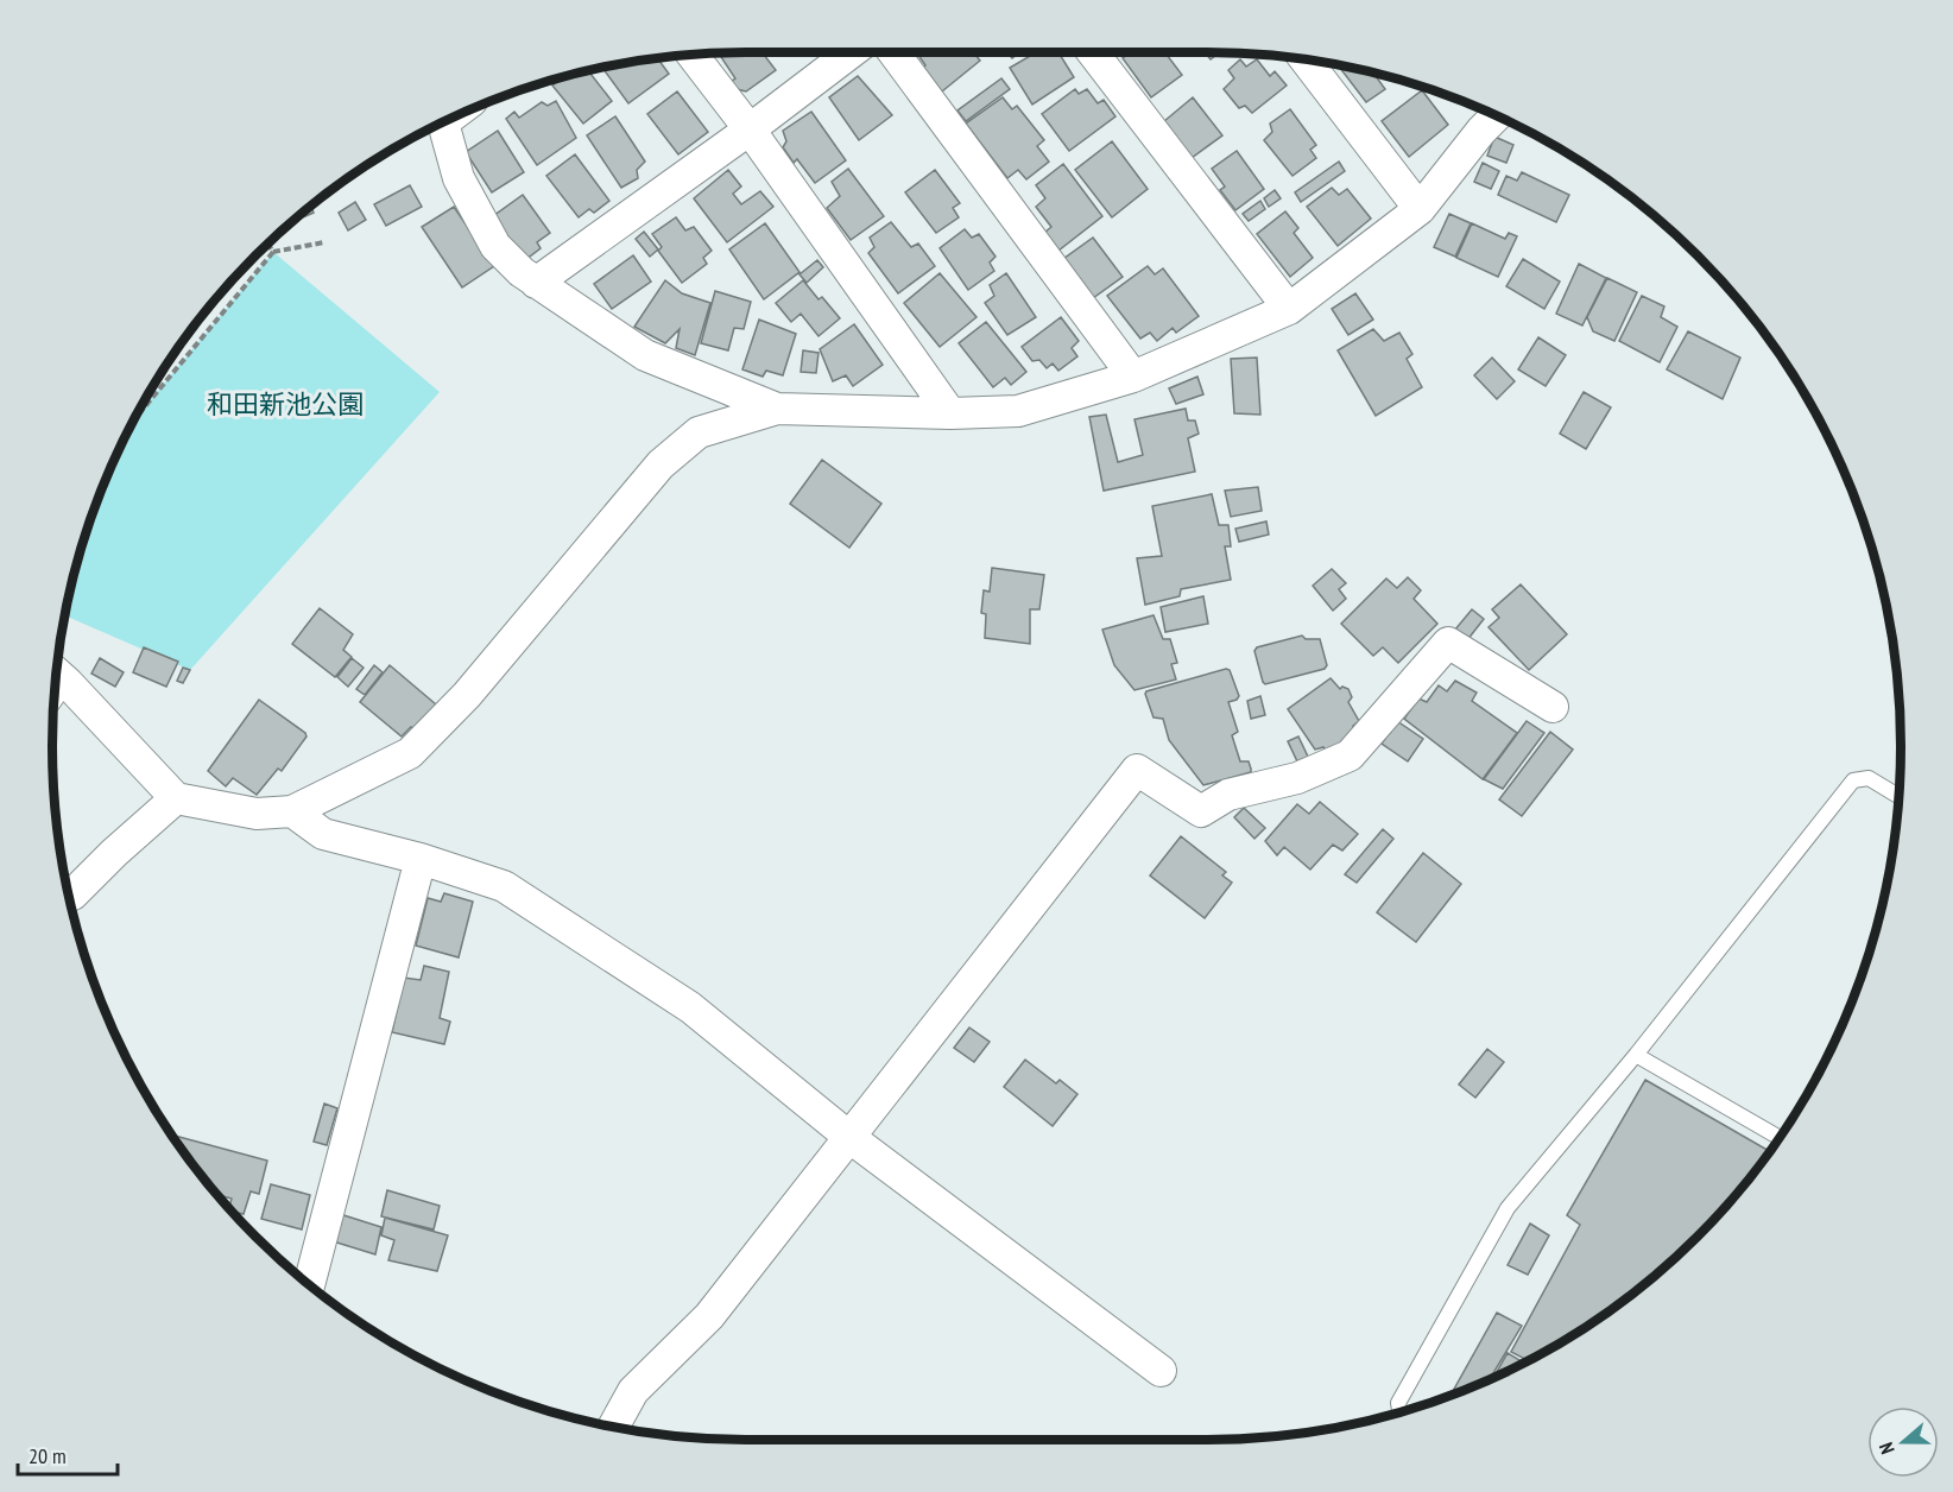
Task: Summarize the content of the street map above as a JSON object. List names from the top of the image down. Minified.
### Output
{"parks":["和田新池公園"],"scale_bar":"20 m","north":"left"}
